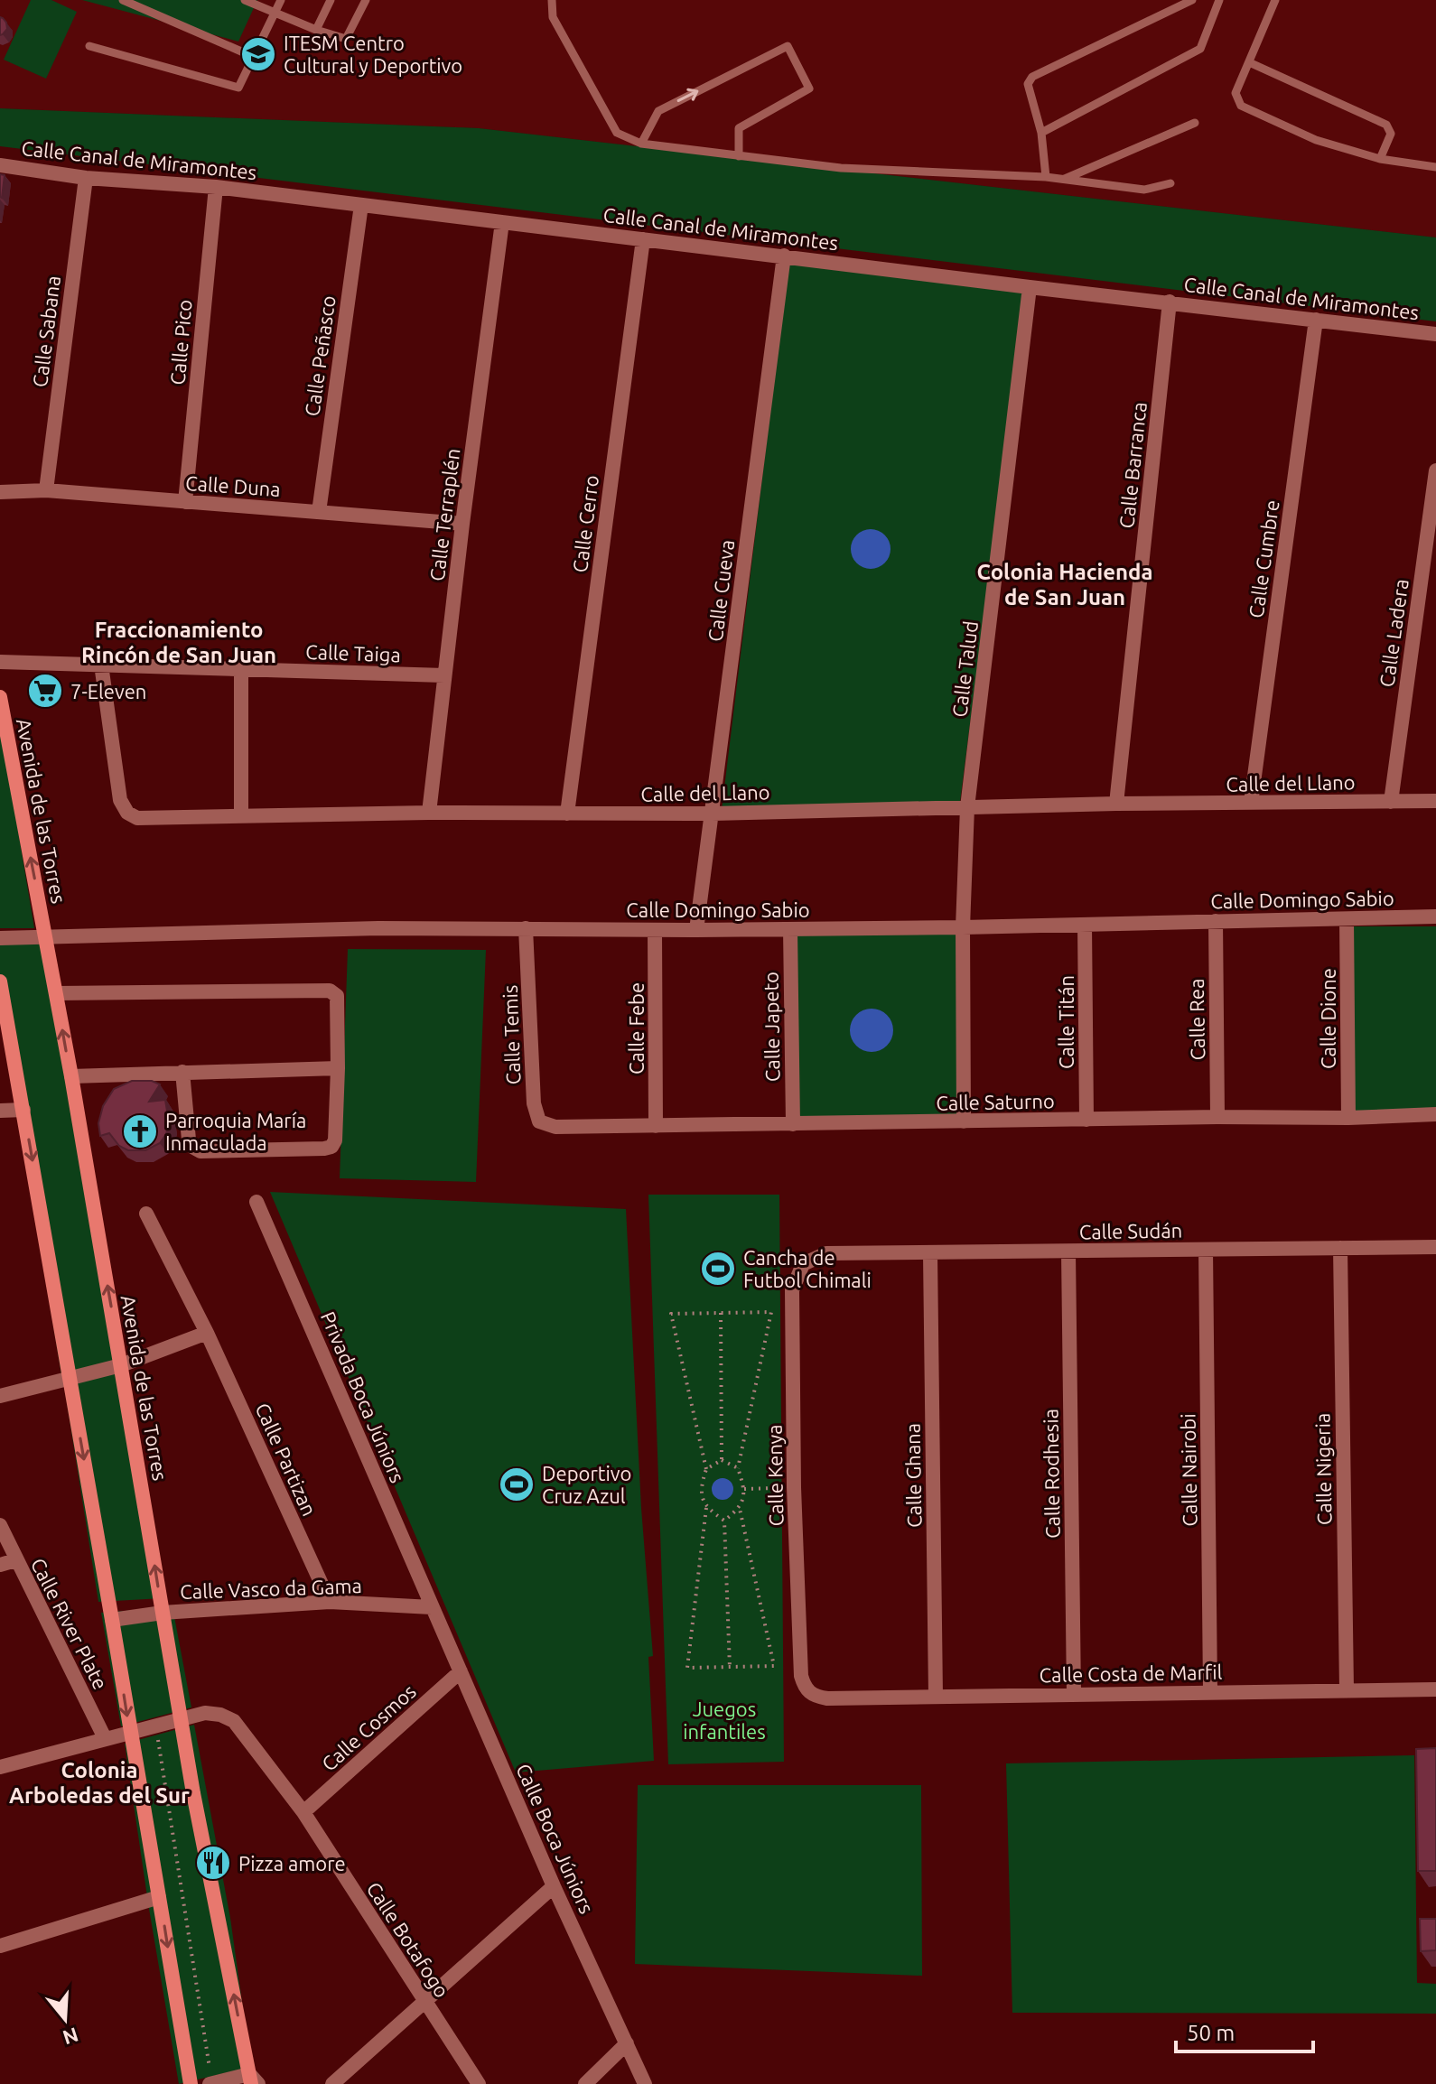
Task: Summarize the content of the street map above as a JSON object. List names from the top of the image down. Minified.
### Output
{"streets":{"street":["Calle Canal de Miramontes","Calle Sabana","Calle Pico","Calle Peñasco","Calle Barranca","Calle Duna","Calle Terraplén","Calle Cerro","Calle Cumbre","Calle Cueva","Calle Ladera","Calle Taiga","Calle Talud","Calle del Llano","Avenida de las Torres","Calle Domingo Sabio","Calle Dione","Calle Rea","Calle Titán","Calle Japeto","Calle Febe","Calle Temis","Calle Saturno","Calle Sudán","Privada Boca Júniors","Calle Partizan","Calle Nigeria","Calle Nairobi","Calle Rodhesia","Calle Kenya","Calle Ghana","Calle Vasco da Gama","Calle River Plate","Calle Costa de Marfil","Calle Cosmos","Calle Boca Júniors","Calle Botafogo"]},"crossings":[["Calle Canal de Miramontes","Calle Sabana"],["Calle Canal de Miramontes","Calle Pico"],["Calle Canal de Miramontes","Calle Peñasco"],["Calle Canal de Miramontes","Calle Barranca"],["Calle Canal de Miramontes","Calle Terraplén"],["Calle Canal de Miramontes","Calle Cerro"],["Calle Canal de Miramontes","Calle Cumbre"],["Calle Canal de Miramontes","Calle Cueva"],["Calle Canal de Miramontes","Calle Talud"],["Calle Sabana","Calle Duna"],["Calle Pico","Calle Duna"],["Calle Peñasco","Calle Duna"],["Calle Barranca","Calle del Llano"],["Calle Duna","Calle Terraplén"],["Calle Terraplén","Calle Taiga"],["Calle Terraplén","Calle del Llano"],["Calle Cerro","Calle del Llano"],["Calle Cumbre","Calle del Llano"],["Calle Cueva","Calle del Llano"],["Calle Cueva","Calle Domingo Sabio"],["Calle Ladera","Calle del Llano"],["Calle Taiga","Calle del Llano"],["Calle Talud","Calle del Llano"],["Calle Talud","Calle Domingo Sabio"],["Calle Talud","Calle Saturno"],["Avenida de las Torres","Calle Domingo Sabio"],["Avenida de las Torres","Calle Vasco da Gama"],["Avenida de las Torres","Calle Botafogo"],["Calle Domingo Sabio","Calle Dione"],["Calle Domingo Sabio","Calle Rea"],["Calle Domingo Sabio","Calle Titán"],["Calle Domingo Sabio","Calle Japeto"],["Calle Domingo Sabio","Calle Febe"],["Calle Domingo Sabio","Calle Temis"],["Calle Dione","Calle Saturno"],["Calle Rea","Calle Saturno"],["Calle Titán","Calle Saturno"],["Calle Japeto","Calle Saturno"],["Calle Febe","Calle Saturno"],["Calle Temis","Calle Saturno"],["Calle Sudán","Calle Nigeria"],["Calle Sudán","Calle Nairobi"],["Calle Sudán","Calle Rodhesia"],["Calle Sudán","Calle Kenya"],["Calle Sudán","Calle Ghana"],["Privada Boca Júniors","Calle Vasco da Gama"],["Privada Boca Júniors","Calle Boca Júniors"],["Calle Partizan","Calle Vasco da Gama"],["Calle Nigeria","Calle Costa de Marfil"],["Calle Nairobi","Calle Costa de Marfil"],["Calle Rodhesia","Calle Costa de Marfil"],["Calle Kenya","Calle Costa de Marfil"],["Calle Ghana","Calle Costa de Marfil"],["Calle Vasco da Gama","Calle Boca Júniors"],["Calle River Plate","Calle Botafogo"],["Calle Cosmos","Calle Boca Júniors"],["Calle Cosmos","Calle Botafogo"]],"districts":["Colonia Hacienda de San Juan","Fraccionamiento Rincón de San Juan","Colonia Arboledas del Sur"],"parks":["Juegos infantiles"],"places":{"school or university":["ITESM Centro Cultural y Deportivo"],"supermarket":["7-Eleven"],"church":["Parroquia María Inmaculada"],"sports":["Cancha de Futbol Chimali","Deportivo Cruz Azul"],"restaurant":["Pizza amore"]},"scale_bar":"50 m","north":"bottom"}
